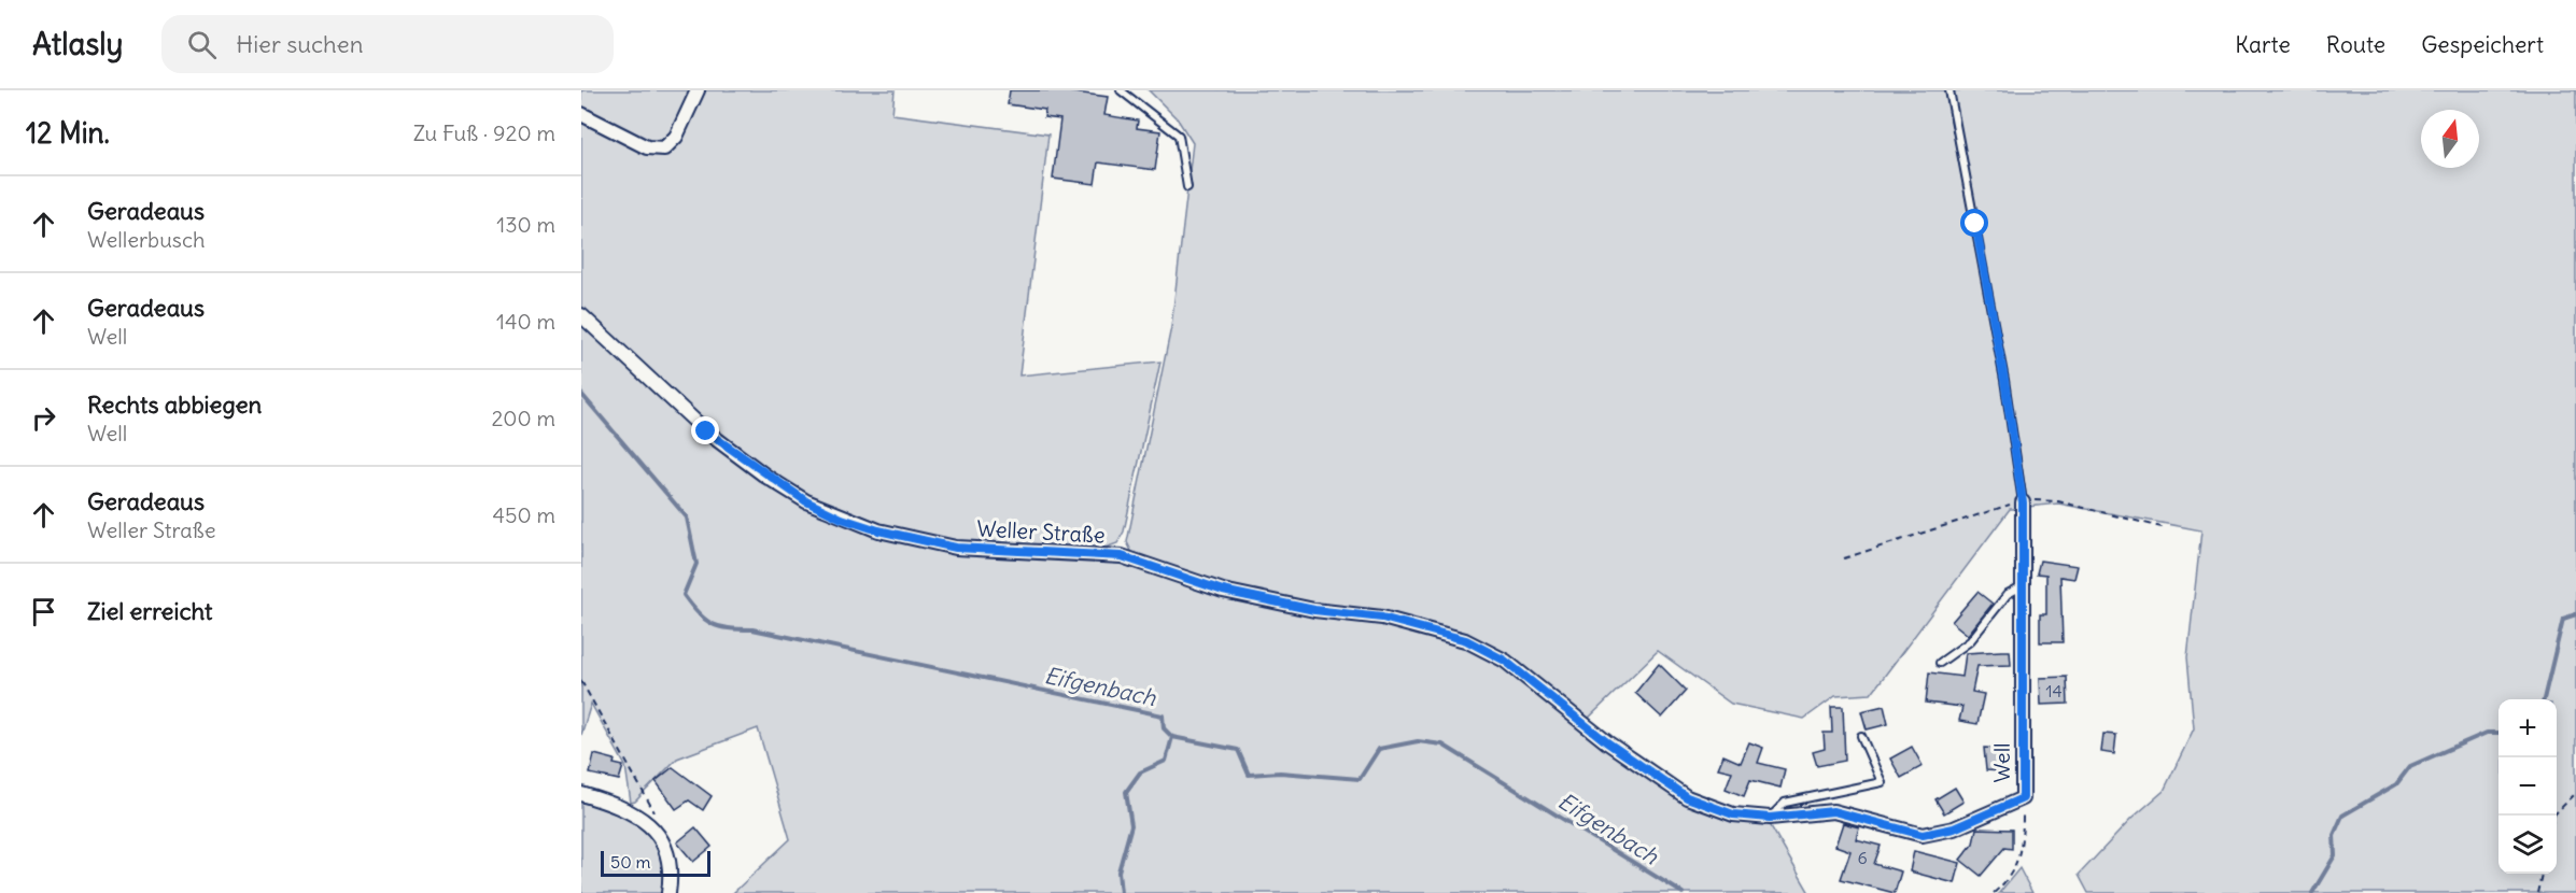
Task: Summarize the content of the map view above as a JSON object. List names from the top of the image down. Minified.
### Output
{"streets":{"street":["Weller Straße","Well"]},"crossings":[["Weller Straße","Well"]],"water":["Eifgenbach"],"house_numbers":["14","6"],"scale_bar":"50 m","north":"top","page":{"header":"Atlasly","search":"Hier suchen","nav":["Karte","Route","Gespeichert"],"heading":["12 Min.","Zu Fuß · 920 m"],"list":[["Geradeaus","Wellerbusch","130 m"],["Geradeaus","Well","140 m"],["Rechts abbiegen","Well","200 m"],["Geradeaus","Weller Straße","450 m"],"Ziel erreicht"],"map_buttons":["+","−"],"scale":"50 m"}}
